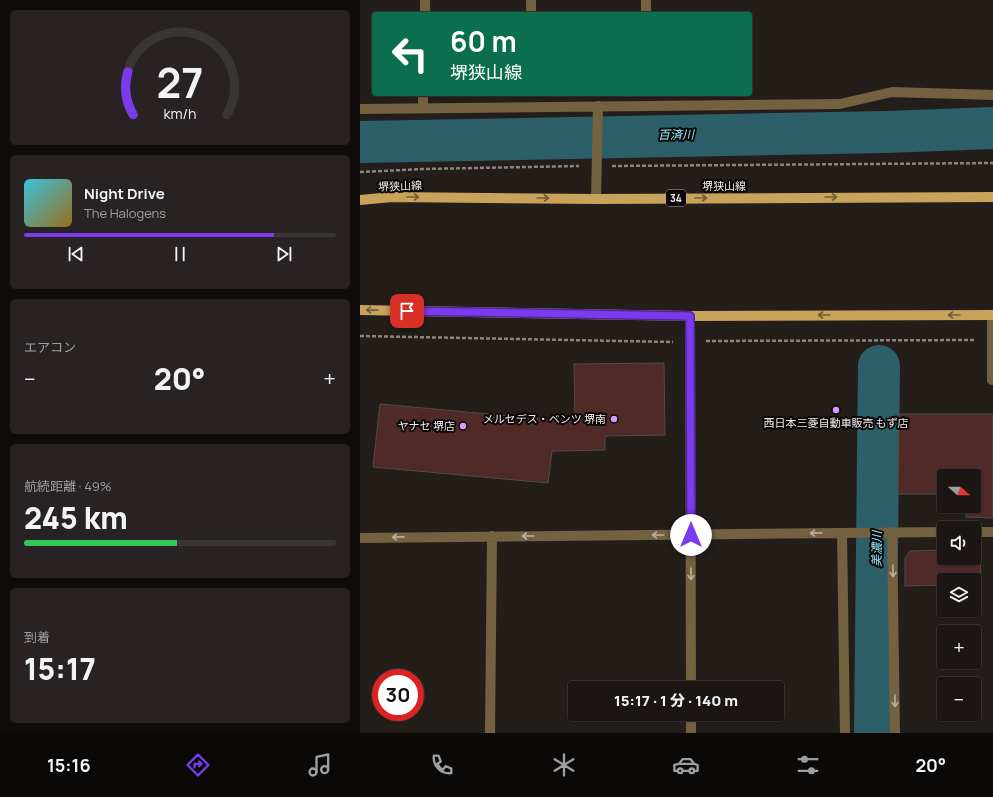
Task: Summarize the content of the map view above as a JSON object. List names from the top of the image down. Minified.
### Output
{"streets":{"main road":["堺狭山線","34"]},"one_way":["堺狭山線"],"water":["百済川","美濃川"],"places":["西日本三菱自動車販売 もず店","メルセデス・ベンツ 堺南","ヤナセ 堺店"],"north":"right","page":{"turn":["60 m","堺狭山線"],"song":["Night Drive","The Halogens"],"tile":["エアコン",["航続距離 · 49%","245 km"],["到着","15:17"]],"heat":["−","20°","+"],"map_buttons":["+","−"],"limit":"30","trip":"15:17 · 1 分 · 140 m","tabs":["15:16","20°"],"gauge":["27","km/h"]}}
